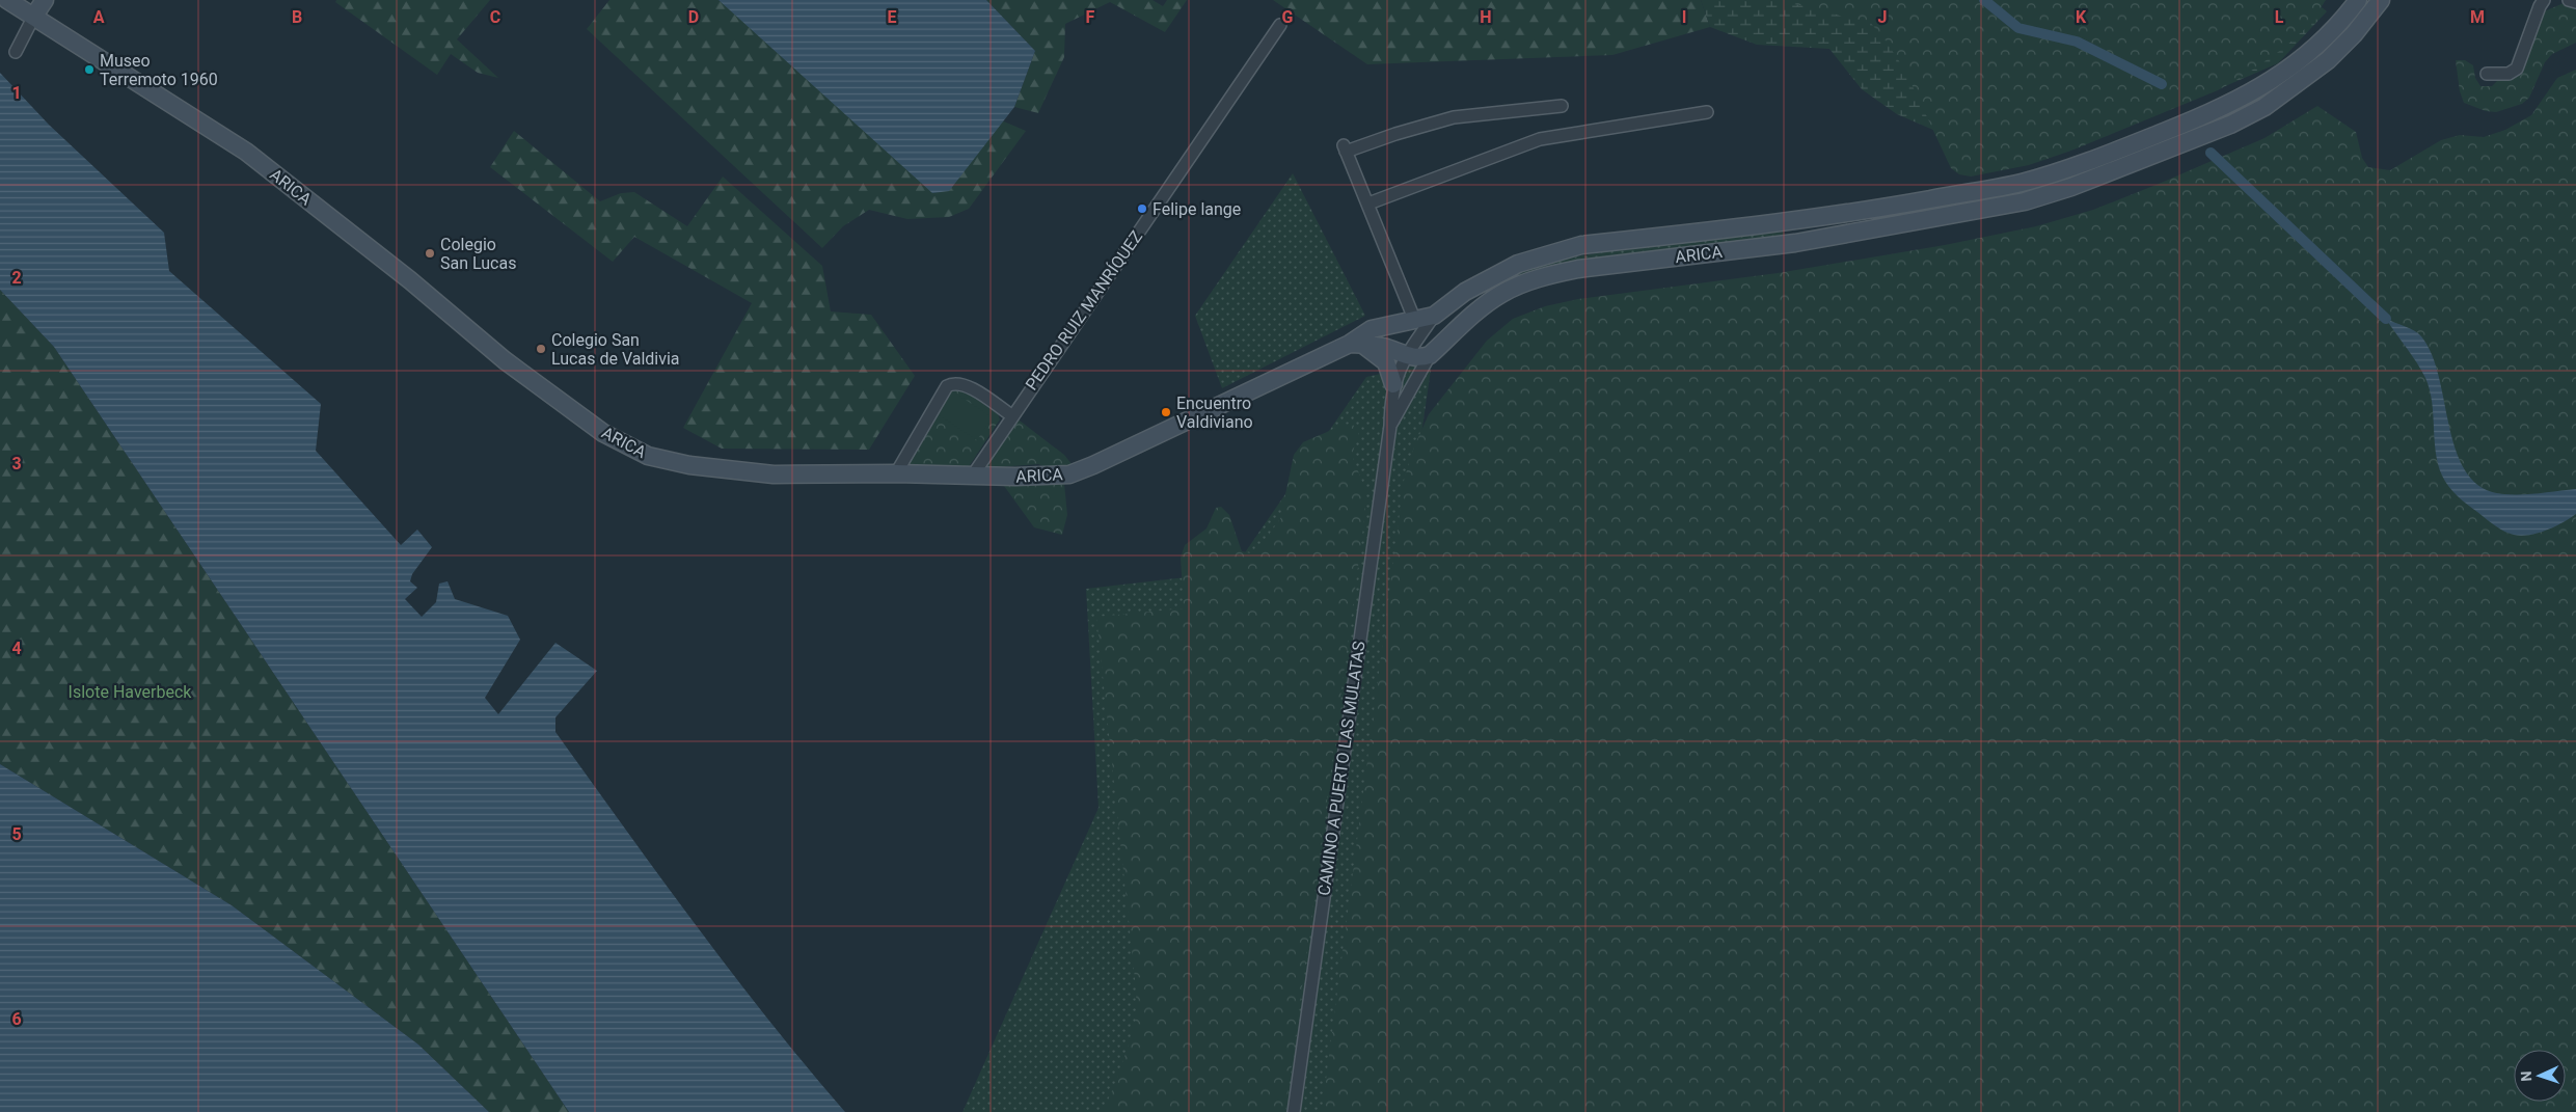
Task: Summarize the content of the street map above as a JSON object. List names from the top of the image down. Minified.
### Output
{"streets":{"main road":["ARICA"],"street":["PEDRO RUIZ MANRÍQUEZ","CAMINO A PUERTO LAS MULATAS"]},"crossings":[["ARICA","PEDRO RUIZ MANRÍQUEZ"],["ARICA","CAMINO A PUERTO LAS MULATAS"]],"parks":["Islote Haverbeck"],"places":["Museo Terremoto 1960","Felipe lange","Colegio San Lucas","Colegio San Lucas de Valdivia","Encuentro Valdiviano"],"north":"left","grid":{"columns":["A","B","C","D","E","F","G","H","I","J","K","L","M"],"rows":["1","2","3","4","5","6"]}}
